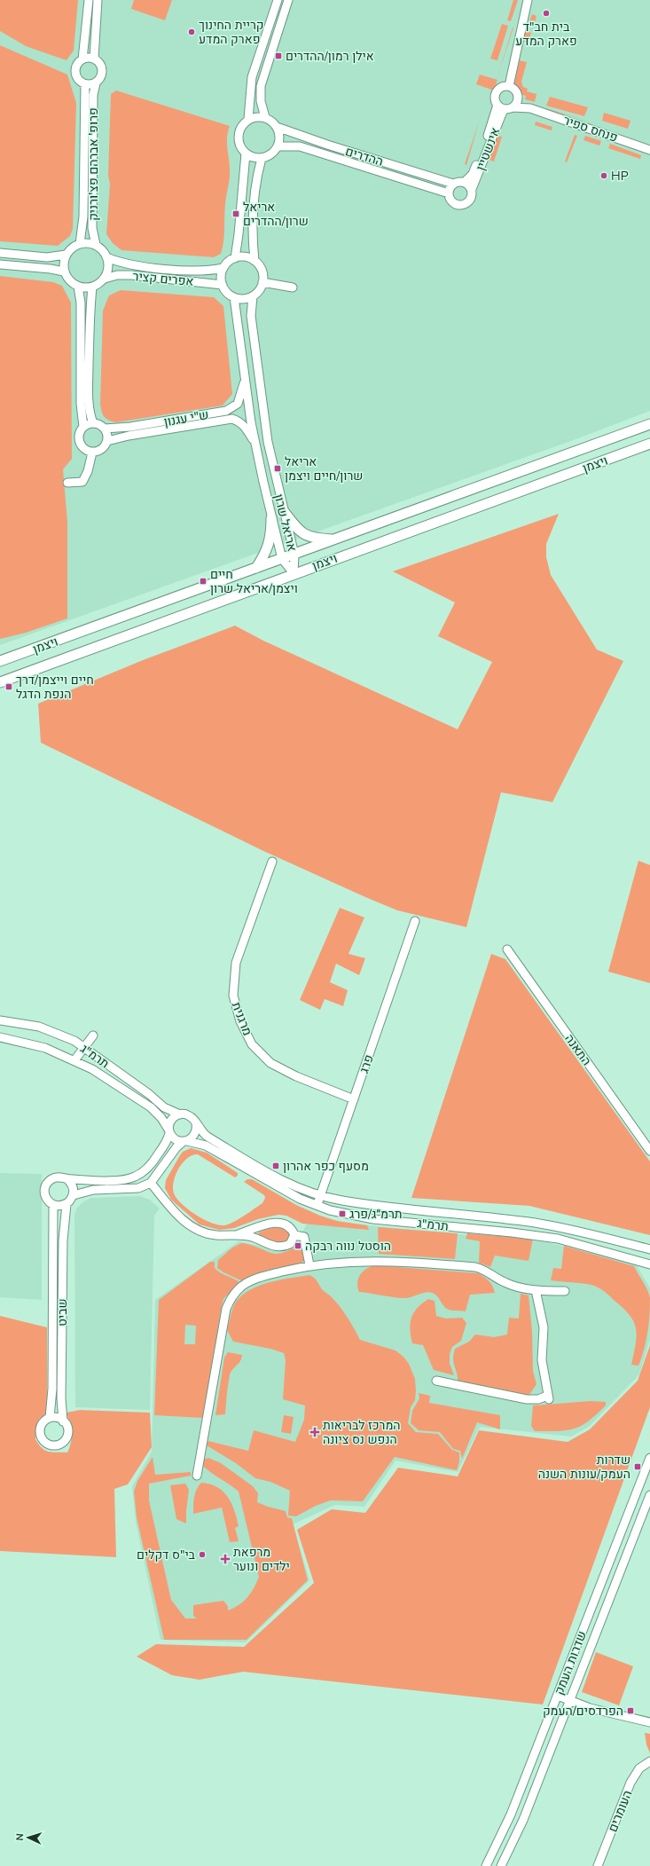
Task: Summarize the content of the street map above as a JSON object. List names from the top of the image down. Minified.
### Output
{"streets":{"main road":["ויצמן"],"street":["פנחס ספיר","אינשטיין","ההדרים","פרופ' אברהם פצ'ורניק","אפרים קציר","ש\"י עגנון","אריאל שרון","מרגנית","התאנה","תרמ\"ג","פרג","שביט","שדרות העמק","העומרים"]},"crossings":[["פנחס ספיר","אינשטיין"],["אינשטיין","ההדרים"],["פרופ' אברהם פצ'ורניק","אפרים קציר"],["אפרים קציר","אריאל שרון"],["ש\"י עגנון","אריאל שרון"],["ויצמן","אריאל שרון"],["מרגנית","פרג"],["תרמ\"ג","פרג"]],"places":{"other":["בית חב\"ד פארק המדע","קריית החינוך פארק המדע","HP","בי\"ס דקלים"],"transit":["אילן רמון/ההדרים","אריאל שרון/ההדרים","אריאל שרון/חיים ויצמן","חיים ויצמן/אריאל שרון","חיים וייצמן/דרך הנפת הדגל","מסעף כפר אהרון","תרמ״ג/פרג","הוסטל נווה רבקה","שדרות העמק/עונות השנה","הפרדסים/העמק"],"health":["המרכז לבריאות הנפש נס ציונה","מרפאת ילדים ונוער"]},"north":"left"}
